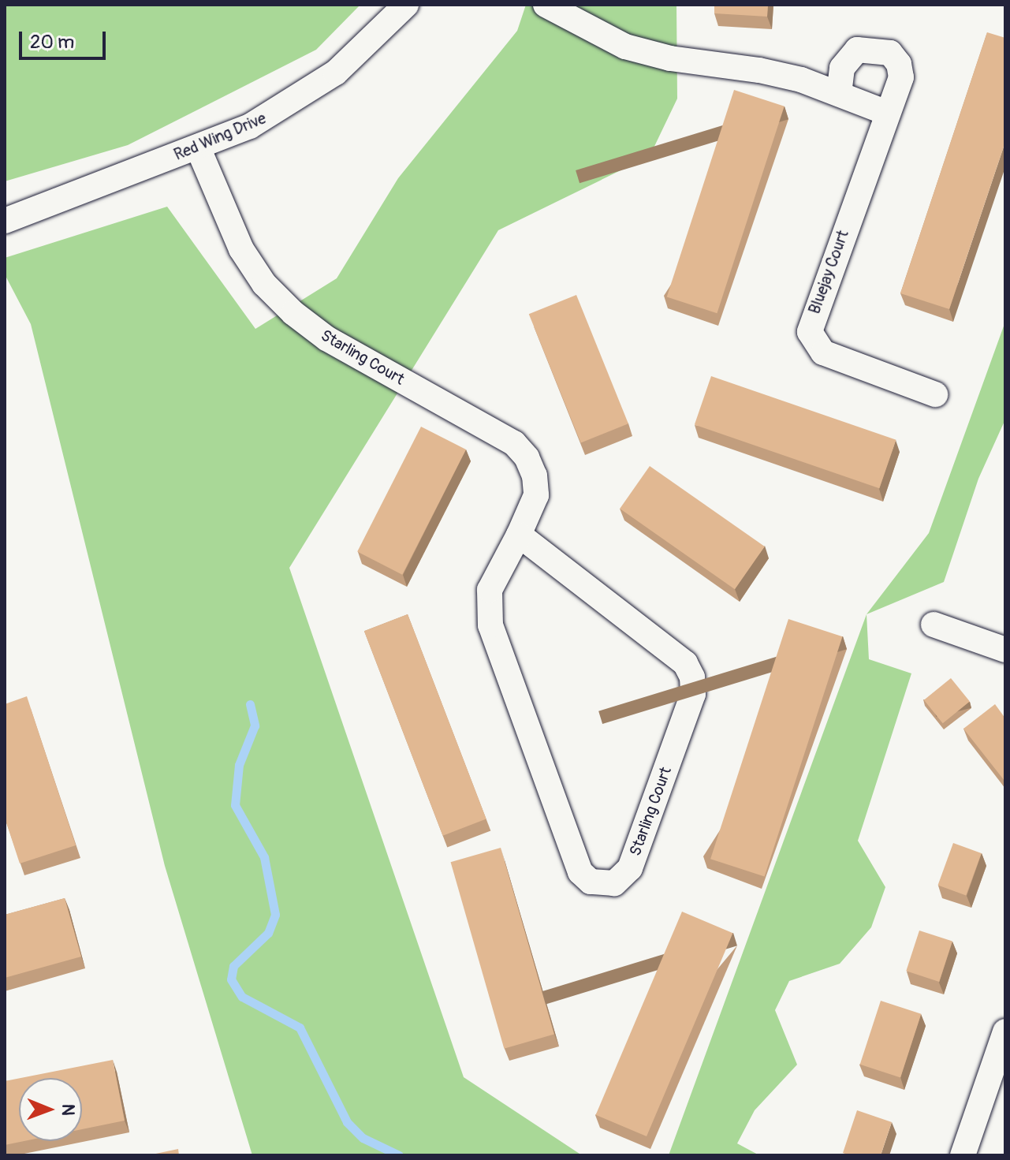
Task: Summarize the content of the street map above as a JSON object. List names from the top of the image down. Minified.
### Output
{"streets":{"street":["Red Wing Drive","Bluejay Court","Starling Court"]},"crossings":[["Red Wing Drive","Starling Court"]],"scale_bar":"20 m","north":"right"}
